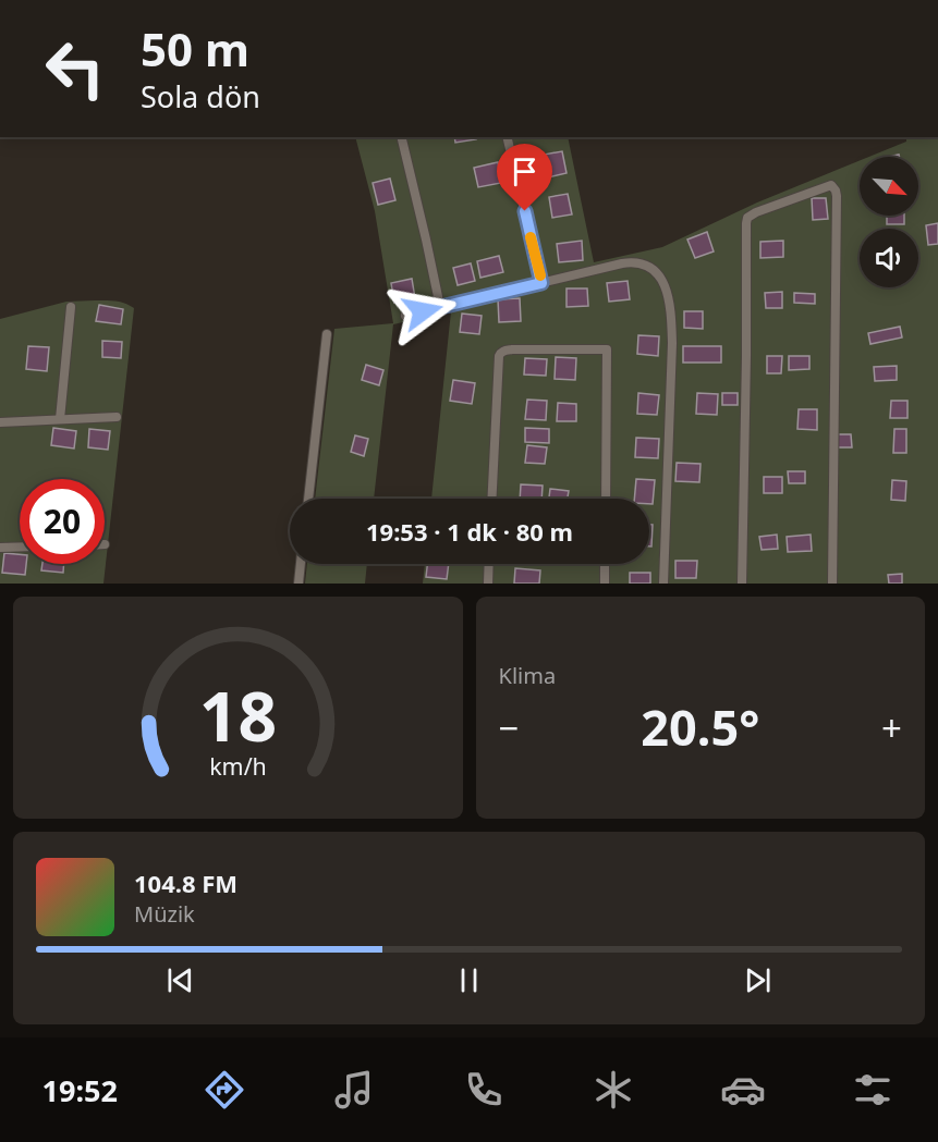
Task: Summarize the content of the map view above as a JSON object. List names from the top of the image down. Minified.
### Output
{"north":"bottom right","page":{"turn":["50 m","Sola dön"],"limit":"20","trip":"19:53 · 1 dk · 80 m","tile":"Klima","heat":["−","20.5°","+"],"song":["104.8 FM","Müzik"],"tabs":"19:52","gauge":["18","km/h"]}}
